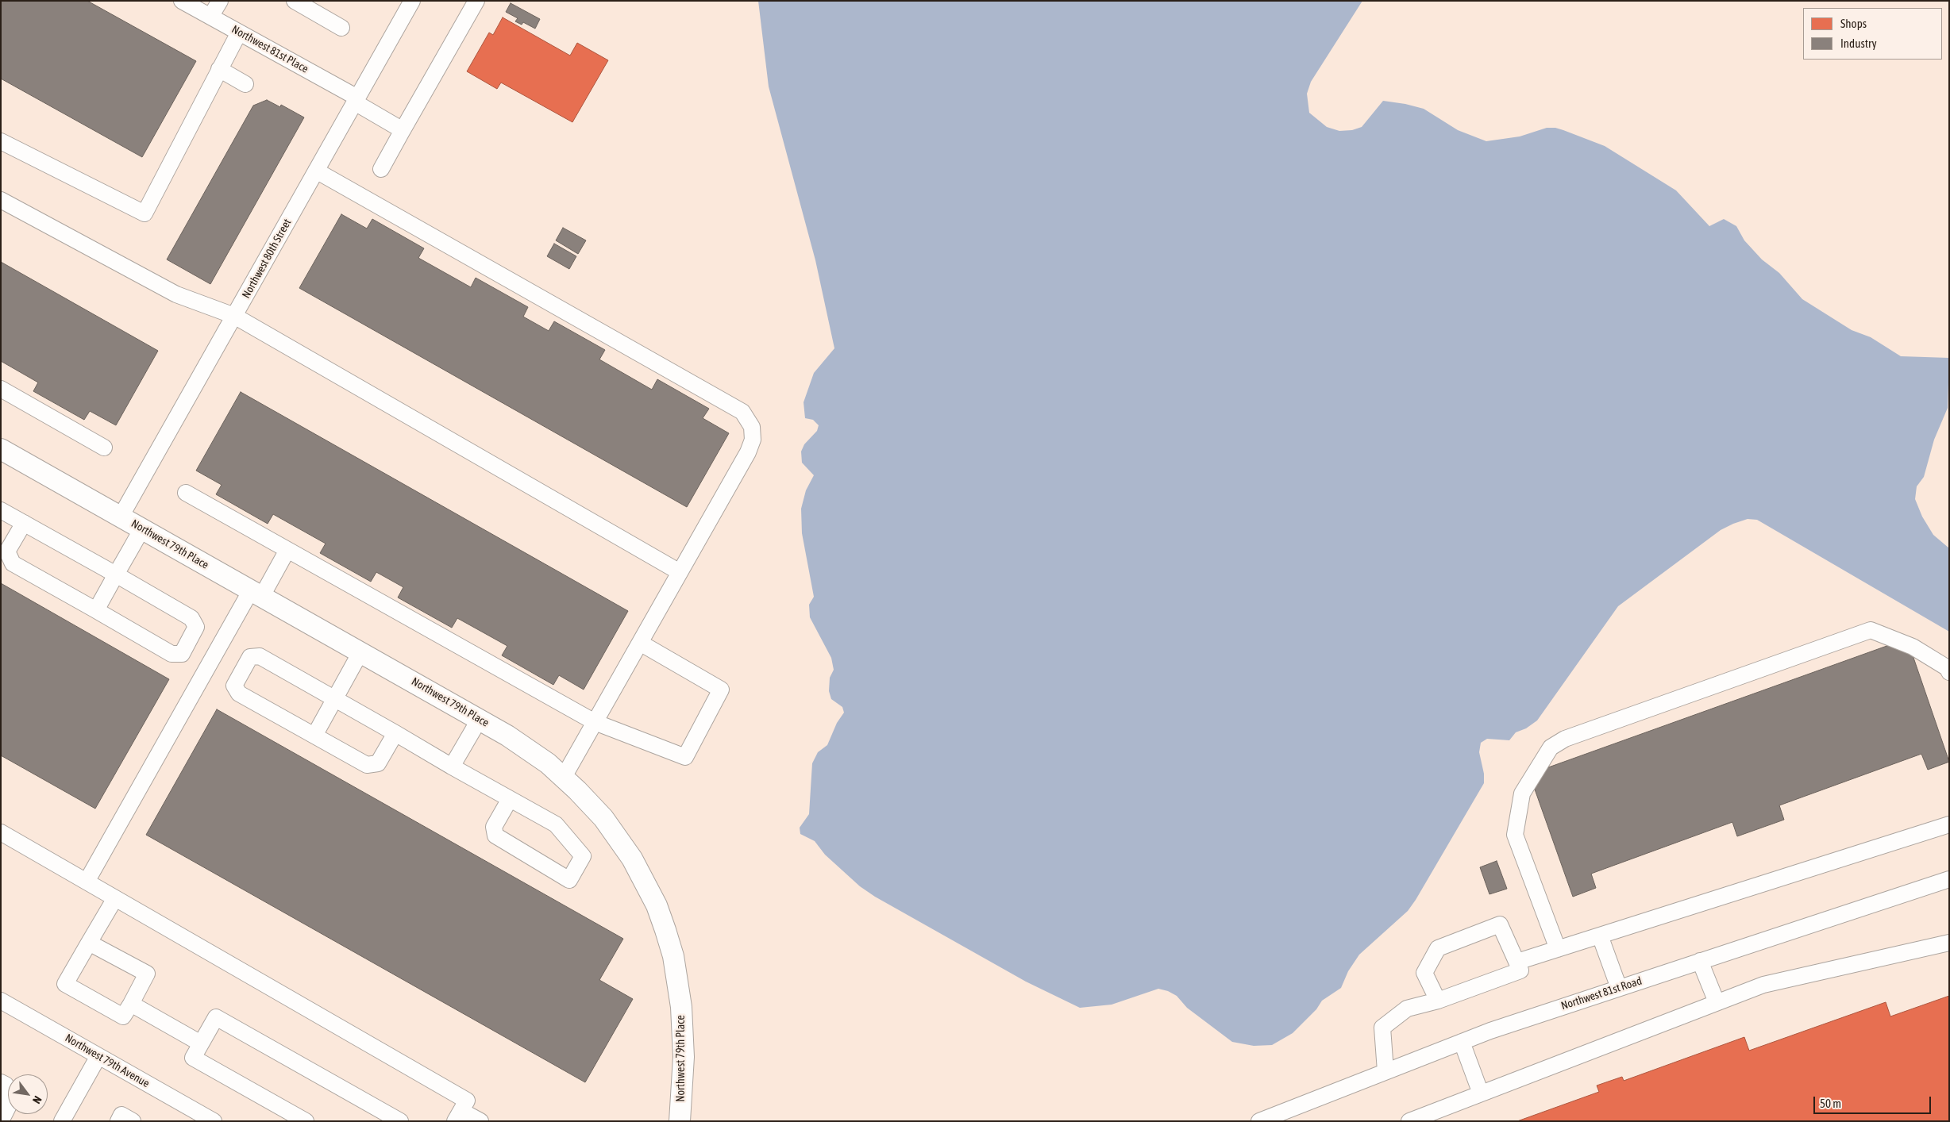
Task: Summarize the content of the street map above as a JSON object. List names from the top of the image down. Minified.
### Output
{"streets":{"main road":["Northwest 79th Place"],"street":["Northwest 81st Place","Northwest 80th Street","Northwest 81st Road","Northwest 79th Avenue"]},"crossings":[["Northwest 81st Place","Northwest 80th Street"],["Northwest 80th Street","Northwest 79th Place"]],"legend":["Shops","Industry"],"scale_bar":"50 m","north":"bottom right"}
